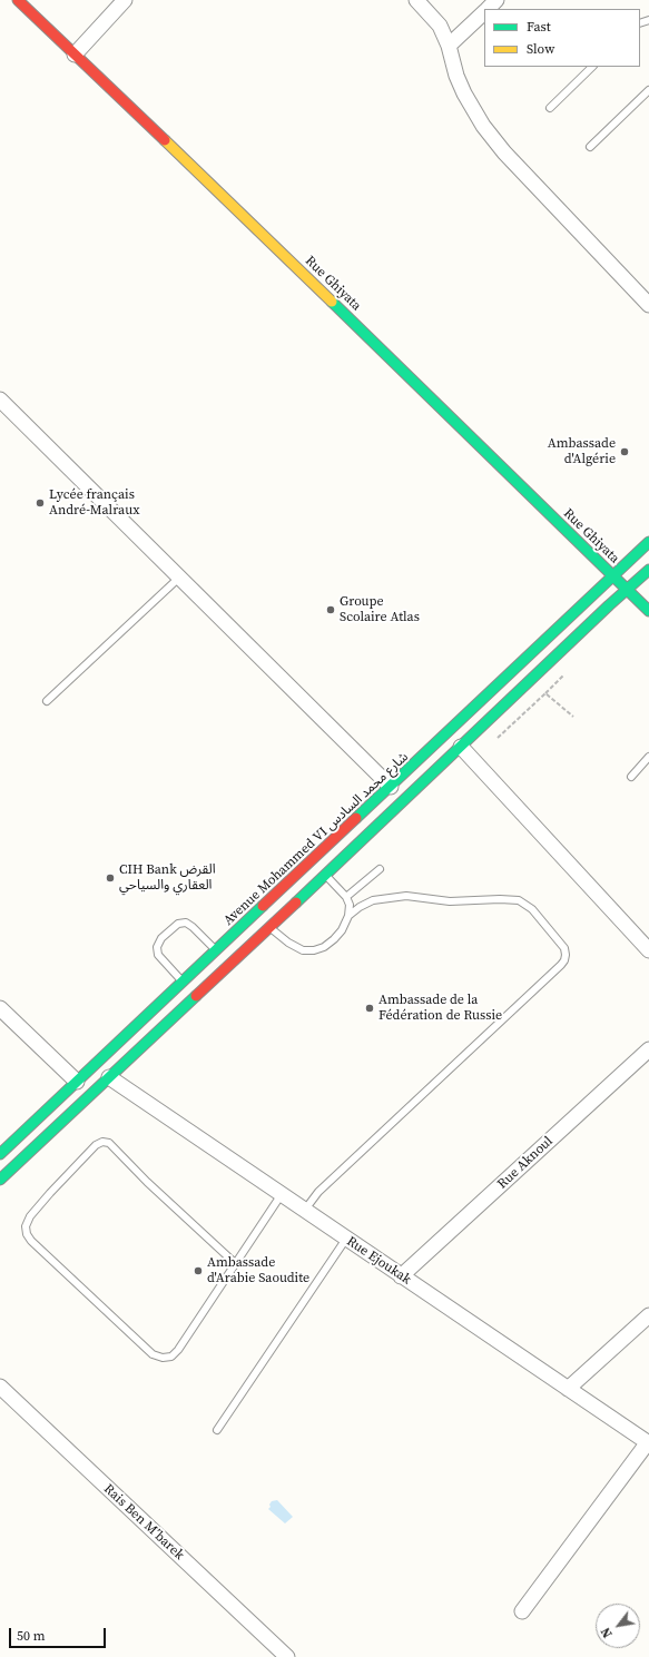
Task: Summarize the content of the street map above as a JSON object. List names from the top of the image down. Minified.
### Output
{"streets":{"main road":["Rue Ghiyata","Avenue Mohammed VI شارع محمد السادس"],"street":["Rue Aknoul","Rue Ejoukak","Rais Ben M’barek"]},"crossings":[["Rue Ghiyata","Avenue Mohammed VI شارع محمد السادس"],["Rue Aknoul","Rue Ejoukak"]],"places":["Ambassade d'Algérie","Lycée français André-Malraux","Groupe Scolaire Atlas","CIH Bank القرض العقاري والسياحي","Ambassade de la Fédération de Russie","Ambassade d'Arabie Saoudite"],"legend":["Fast","Slow"],"scale_bar":"50 m","north":"bottom left"}
